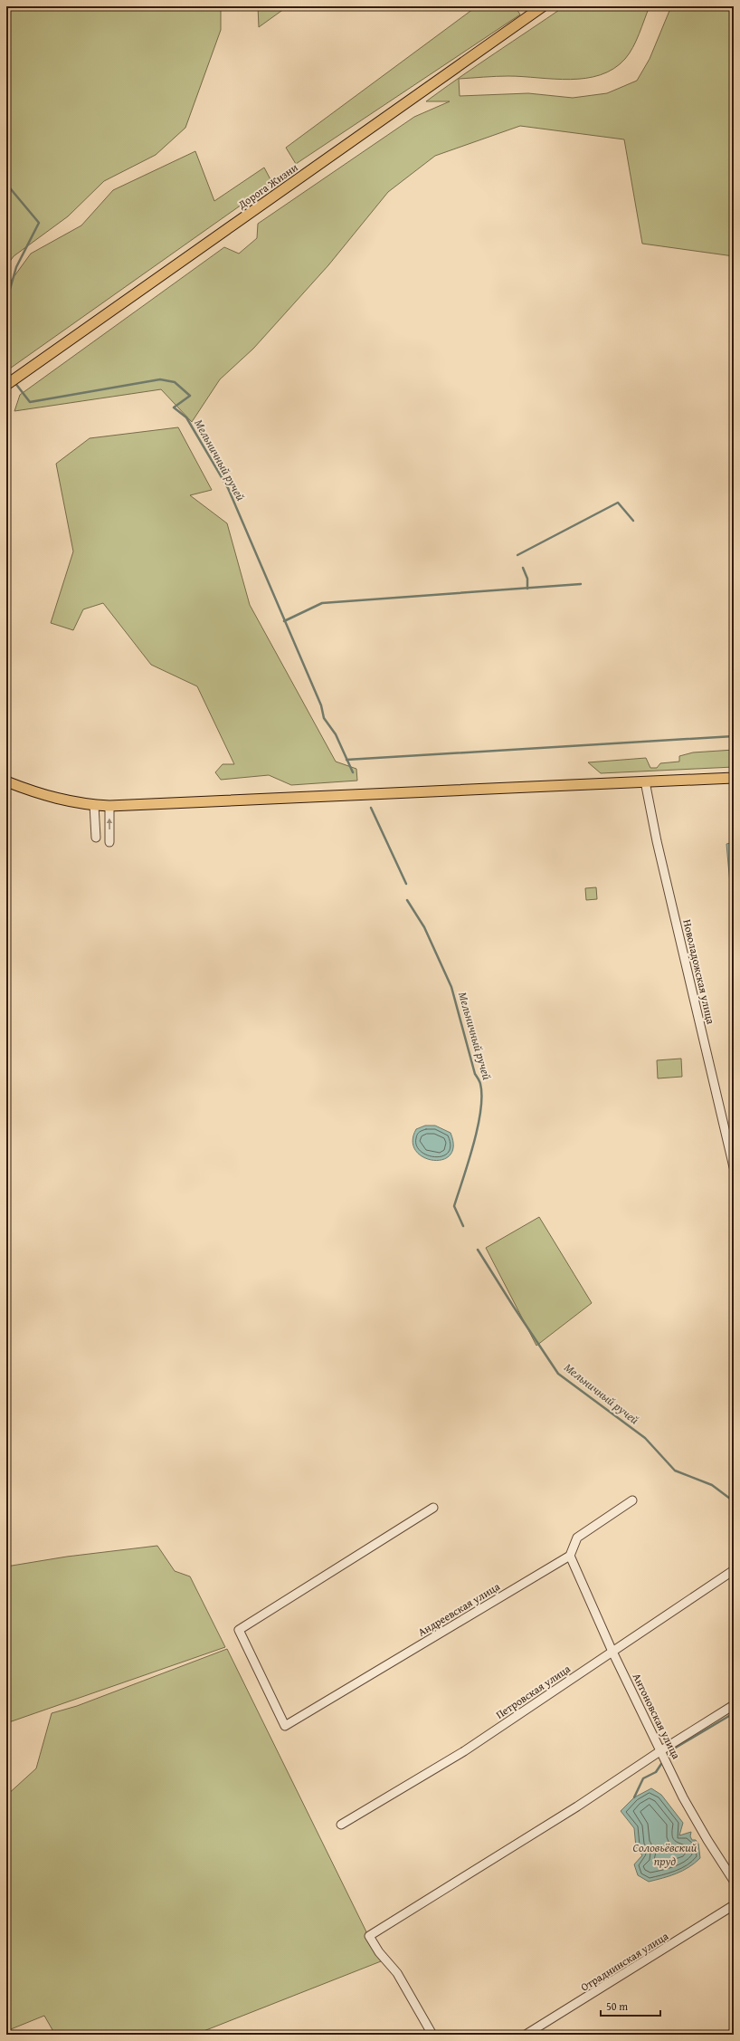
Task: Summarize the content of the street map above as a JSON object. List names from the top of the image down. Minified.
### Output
{"streets":{"main road":["Дорога Жизни"],"street":["Новоладожская улица","Андреевская улица","Петровская улица","Антоновская улица","Отраднинская улица"]},"crossings":[["Андреевская улица","Антоновская улица"],["Петровская улица","Антоновская улица"]],"water":["Мельничный ручей","Соловьёвский пруд"],"scale_bar":"50 m"}
